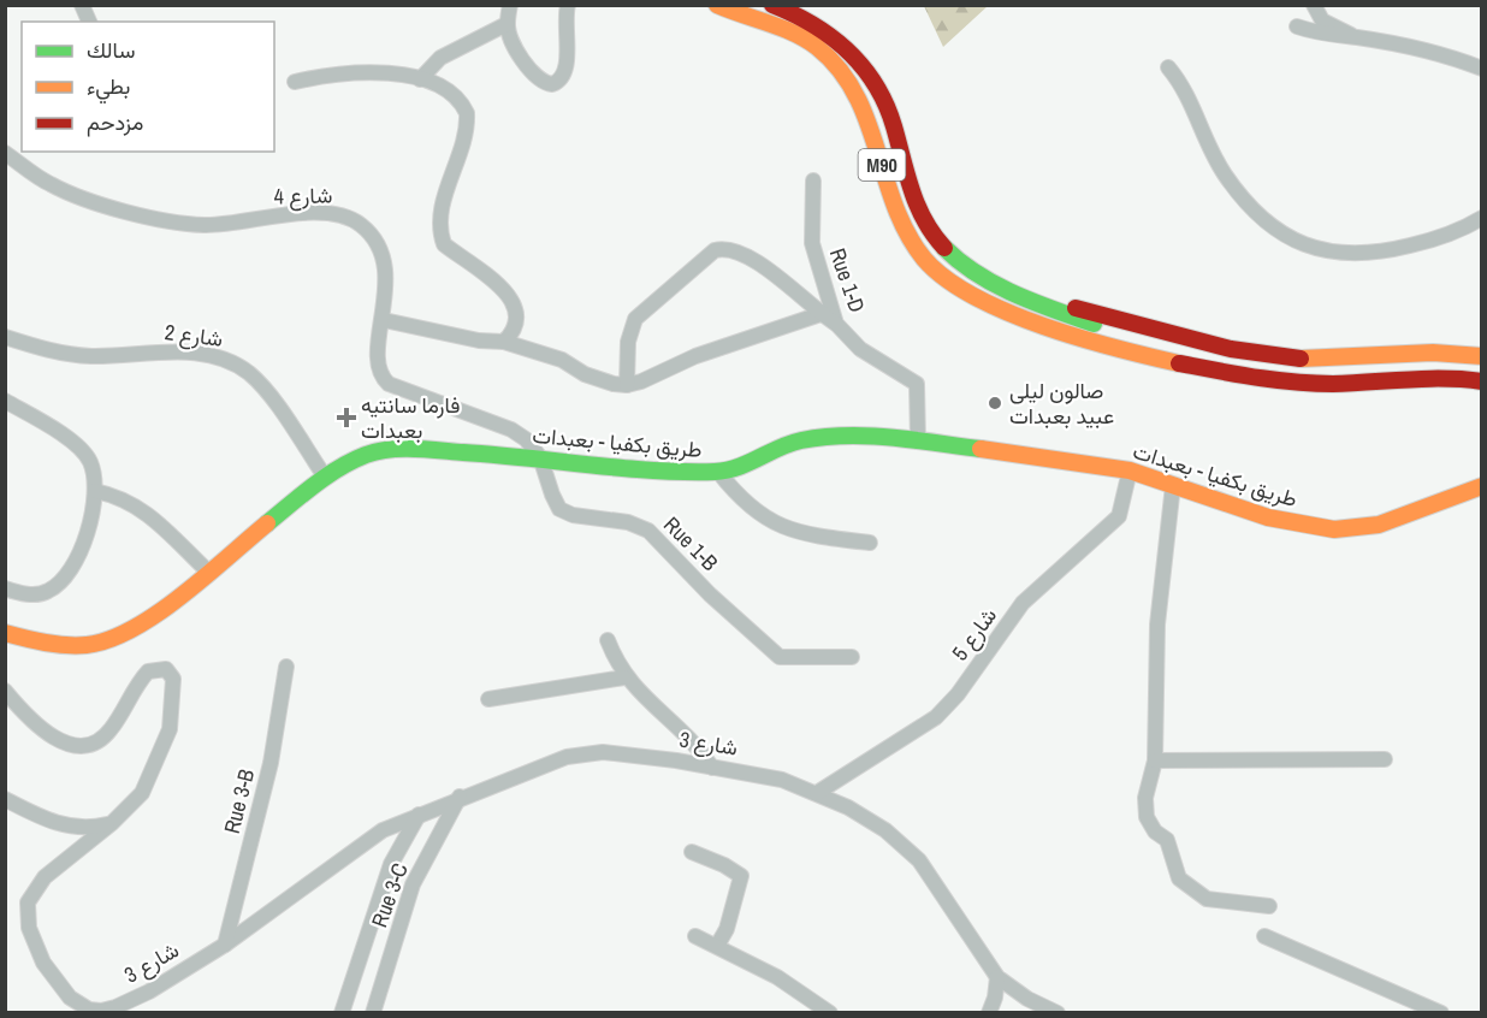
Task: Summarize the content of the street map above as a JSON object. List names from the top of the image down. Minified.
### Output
{"streets":{"main road":["M90","طريق بكفيا - بعبدات"],"street":["شارع 4","Rue 1-D","شارع 2","Rue 1-B","شارع 5","شارع 3","Rue 3-B","Rue 3-C"]},"crossings":[["شارع 4","طريق بكفيا - بعبدات"],["شارع 4","Rue 1-B"],["Rue 1-D","طريق بكفيا - بعبدات"],["شارع 2","طريق بكفيا - بعبدات"],["طريق بكفيا - بعبدات","Rue 1-B"],["طريق بكفيا - بعبدات","شارع 5"],["شارع 5","شارع 3"],["شارع 3","Rue 3-B"],["شارع 3","Rue 3-C"]],"places":{"other":["صالون ليلى عبيد بعبدات"],"health":["فارما سانتيه بعبدات"]},"legend":["سالك","بطيء","مزدحم"]}
